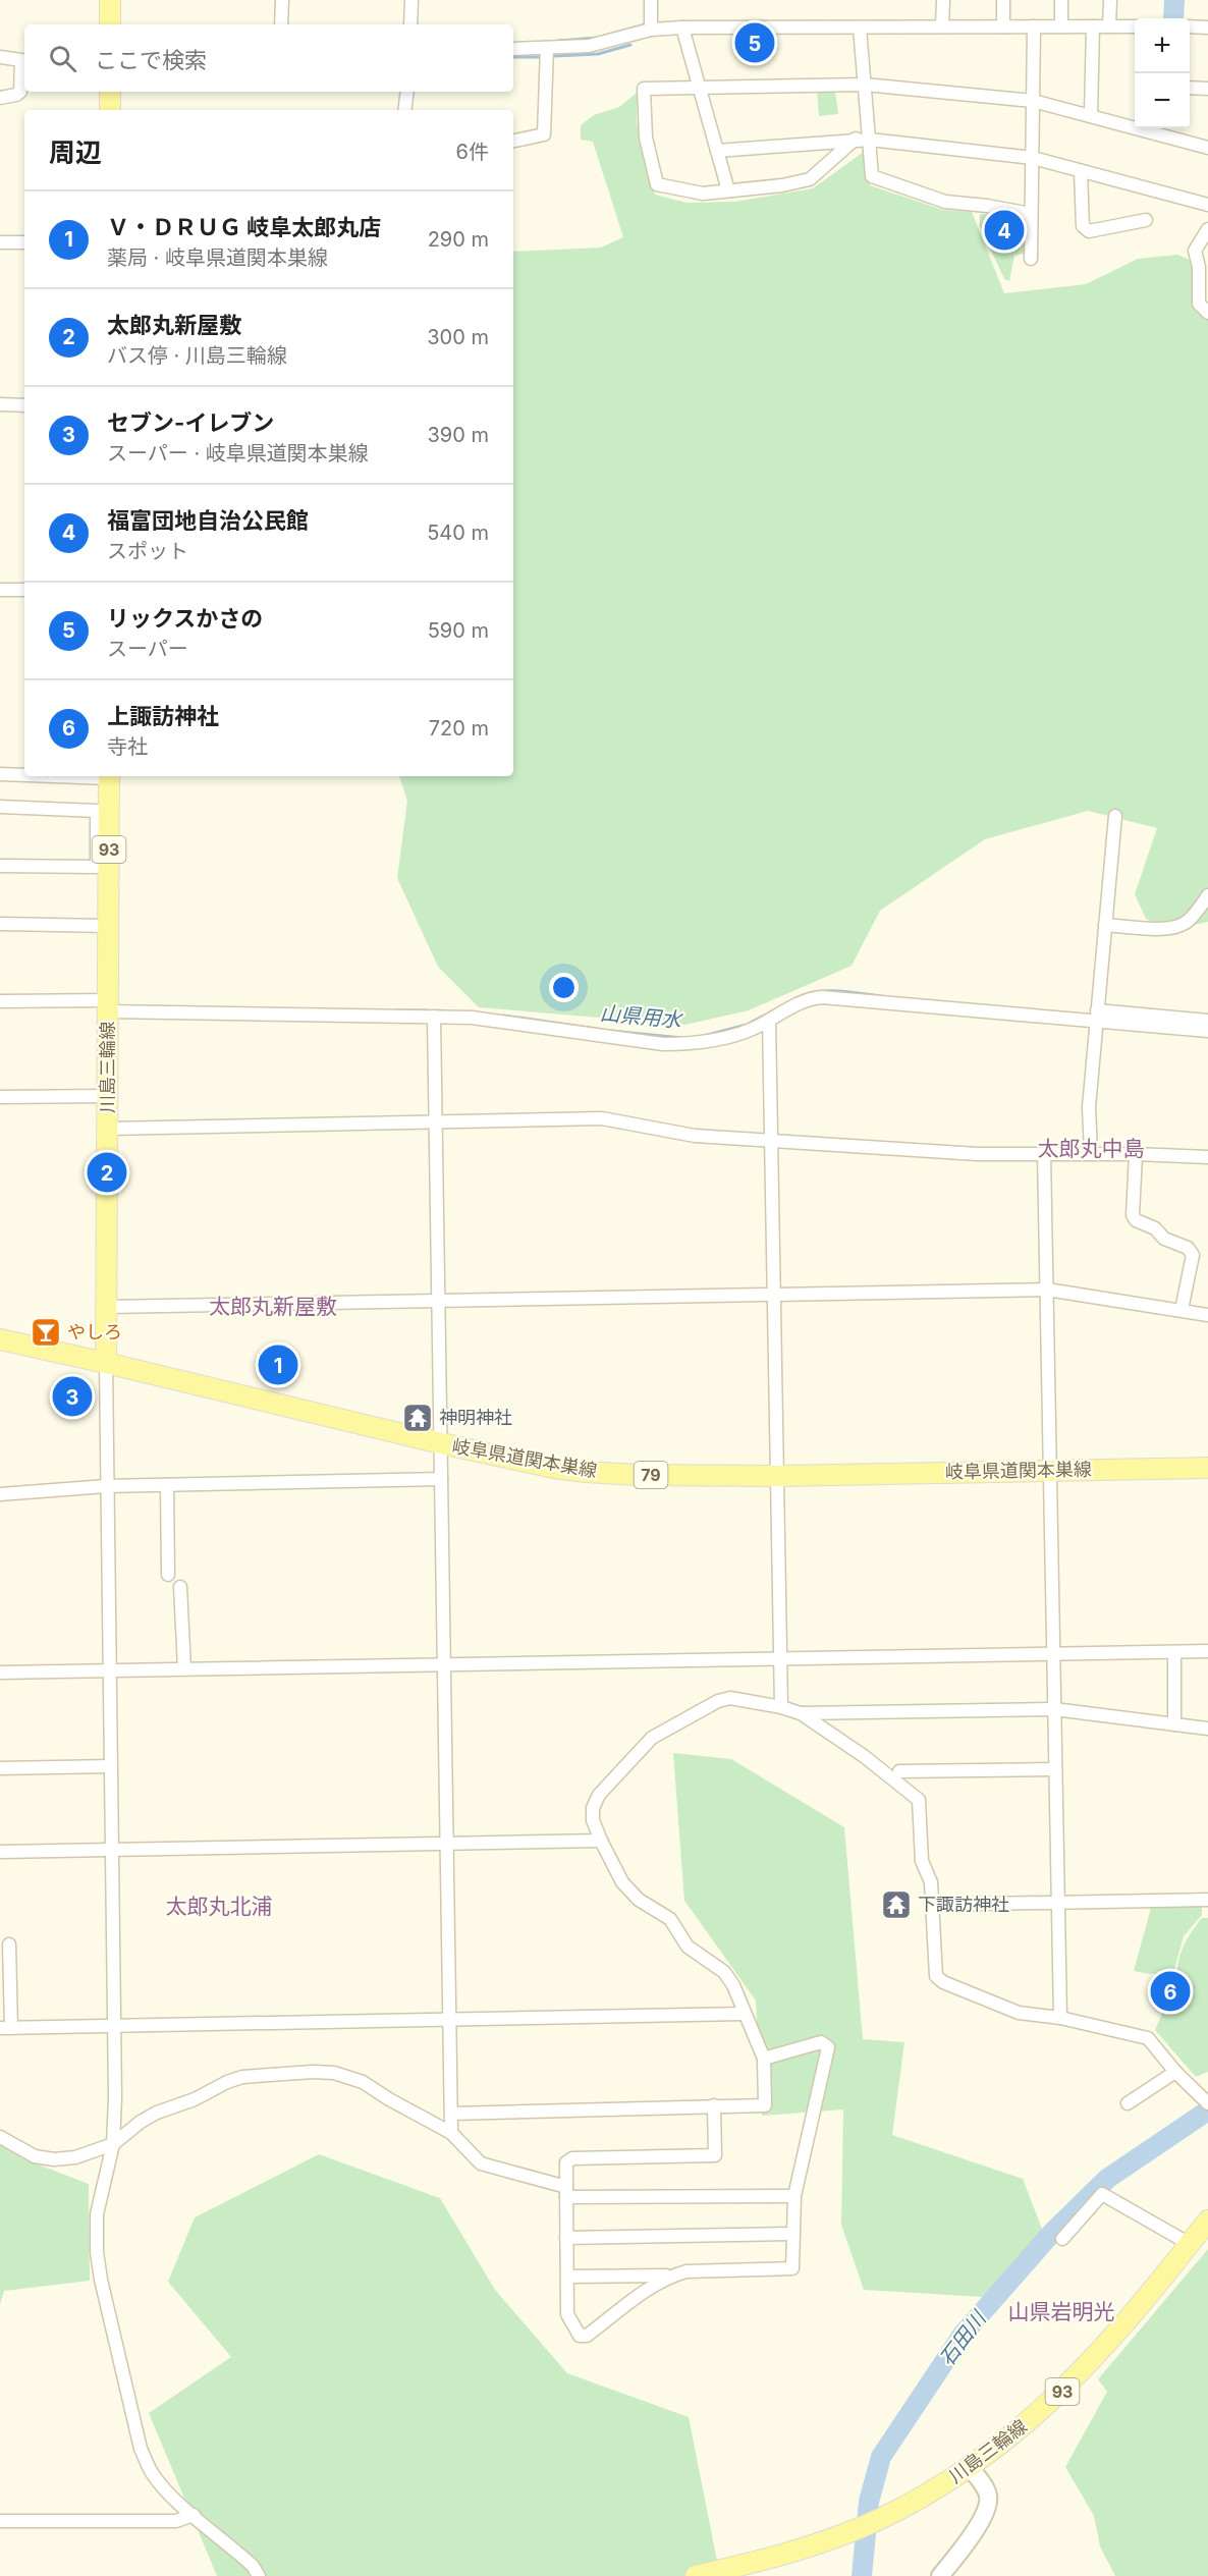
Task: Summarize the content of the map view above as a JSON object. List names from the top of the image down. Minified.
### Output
{"streets":{"main road":["93","川島三輪線","岐阜県道関本巣線","79"]},"crossings":[["川島三輪線","岐阜県道関本巣線"]],"districts":["太郎丸中島","太郎丸新屋敷","太郎丸北浦","山県岩明光"],"water":["山県用水","石田川"],"places":{"bar":["やしろ"],"temple":["神明神社","下諏訪神社"]},"page":{"map_buttons":["+","−"],"pins":["5","4","2","1","3","6"],"search":"ここで検索","heading":["周辺","6件"],"list":[{"mark":"1","name":"Ｖ・ＤＲＵＧ 岐阜太郎丸店","note":"薬局 · 岐阜県道関本巣線","value":"290 m"},{"mark":"2","name":"太郎丸新屋敷","note":"バス停 · 川島三輪線","value":"300 m"},{"mark":"3","name":"セブン-イレブン","note":"スーパー · 岐阜県道関本巣線","value":"390 m"},{"mark":"4","name":"福富団地自治公民館","note":"スポット","value":"540 m"},{"mark":"5","name":"リックスかさの","note":"スーパー","value":"590 m"},{"mark":"6","name":"上諏訪神社","note":"寺社","value":"720 m"}]}}
